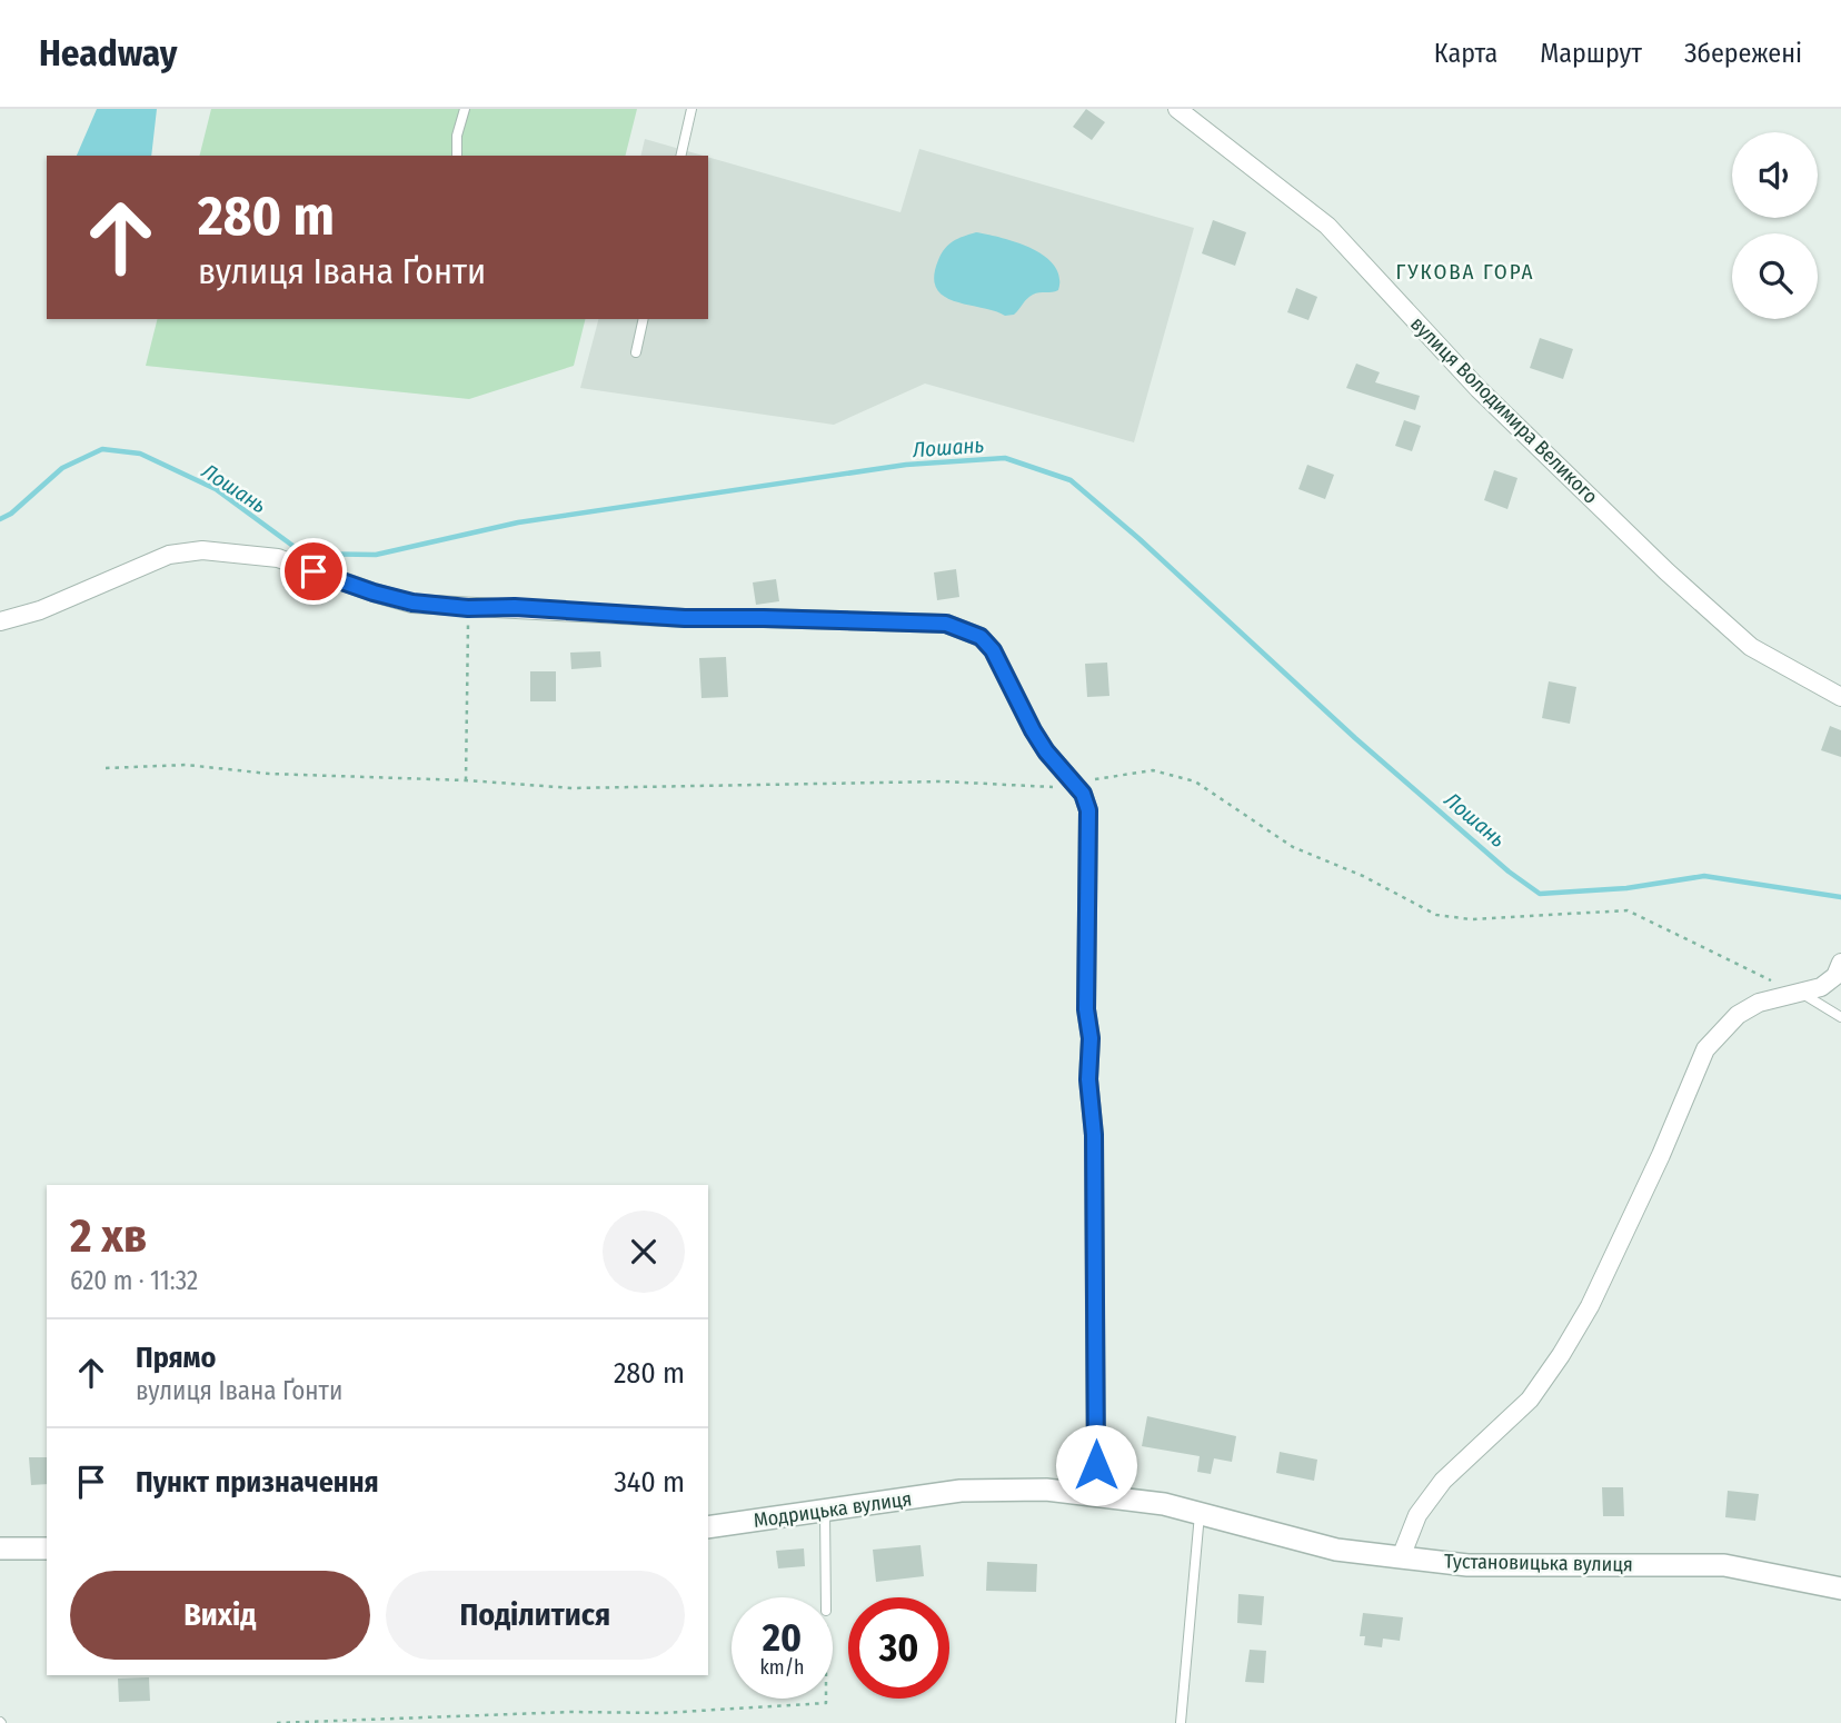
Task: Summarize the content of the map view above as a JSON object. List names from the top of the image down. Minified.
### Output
{"streets":{"street":["вулиця Володимира Великого","Модрицька вулиця","Тустановицька вулиця"]},"crossings":[["Модрицька вулиця","Тустановицька вулиця"]],"districts":["ГУКОВА ГОРА"],"water":["Лошань"],"page":{"header":"Headway","nav":["Карта","Маршрут","Збережені"],"turn":["280 m","вулиця Івана Ґонти"],"heading":["2 хв","620 m · 11:32"],"list":[{"name":"Прямо","note":"вулиця Івана Ґонти","value":"280 m"},{"name":"Пункт призначення","value":"340 m"}],"buttons":["Вихід","Поділитися"],"speed":"20 km/h","limit":"30"}}
